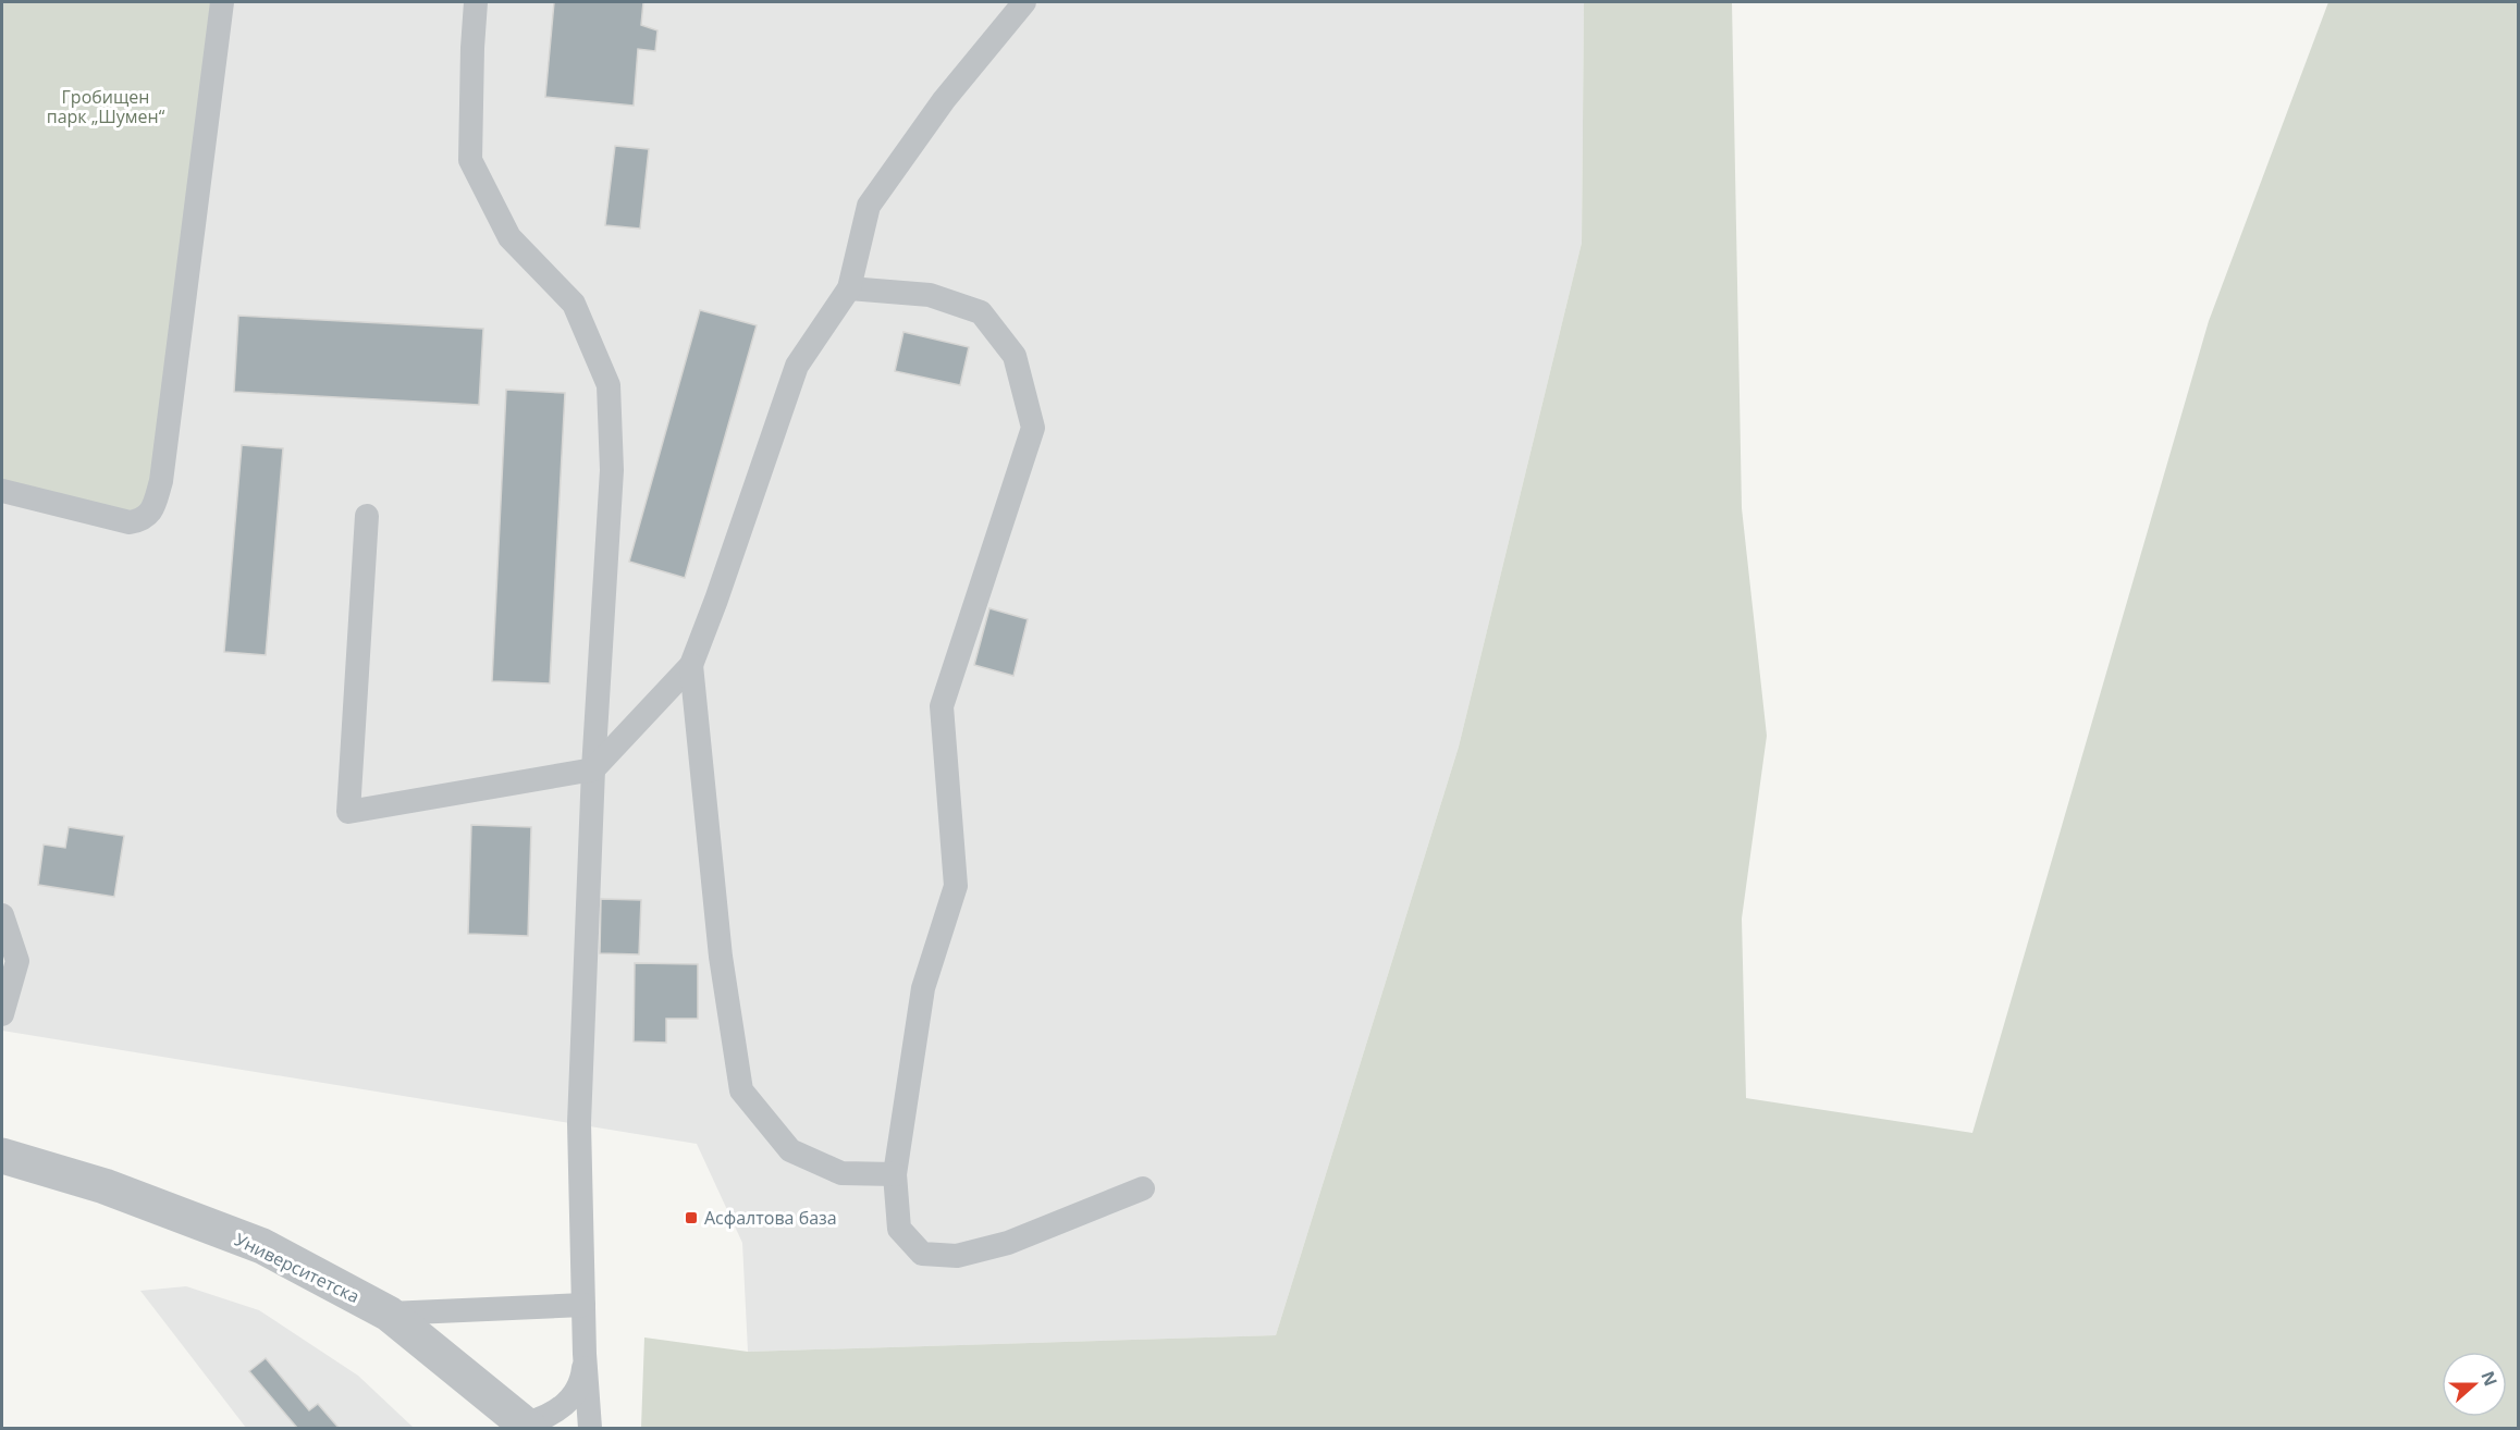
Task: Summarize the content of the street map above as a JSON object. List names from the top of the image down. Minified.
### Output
{"streets":{"street":["Университетска"]},"parks":["Гробищен парк „Шумен“"],"places":{"transit":["Асфалтова база"]},"north":"right"}
